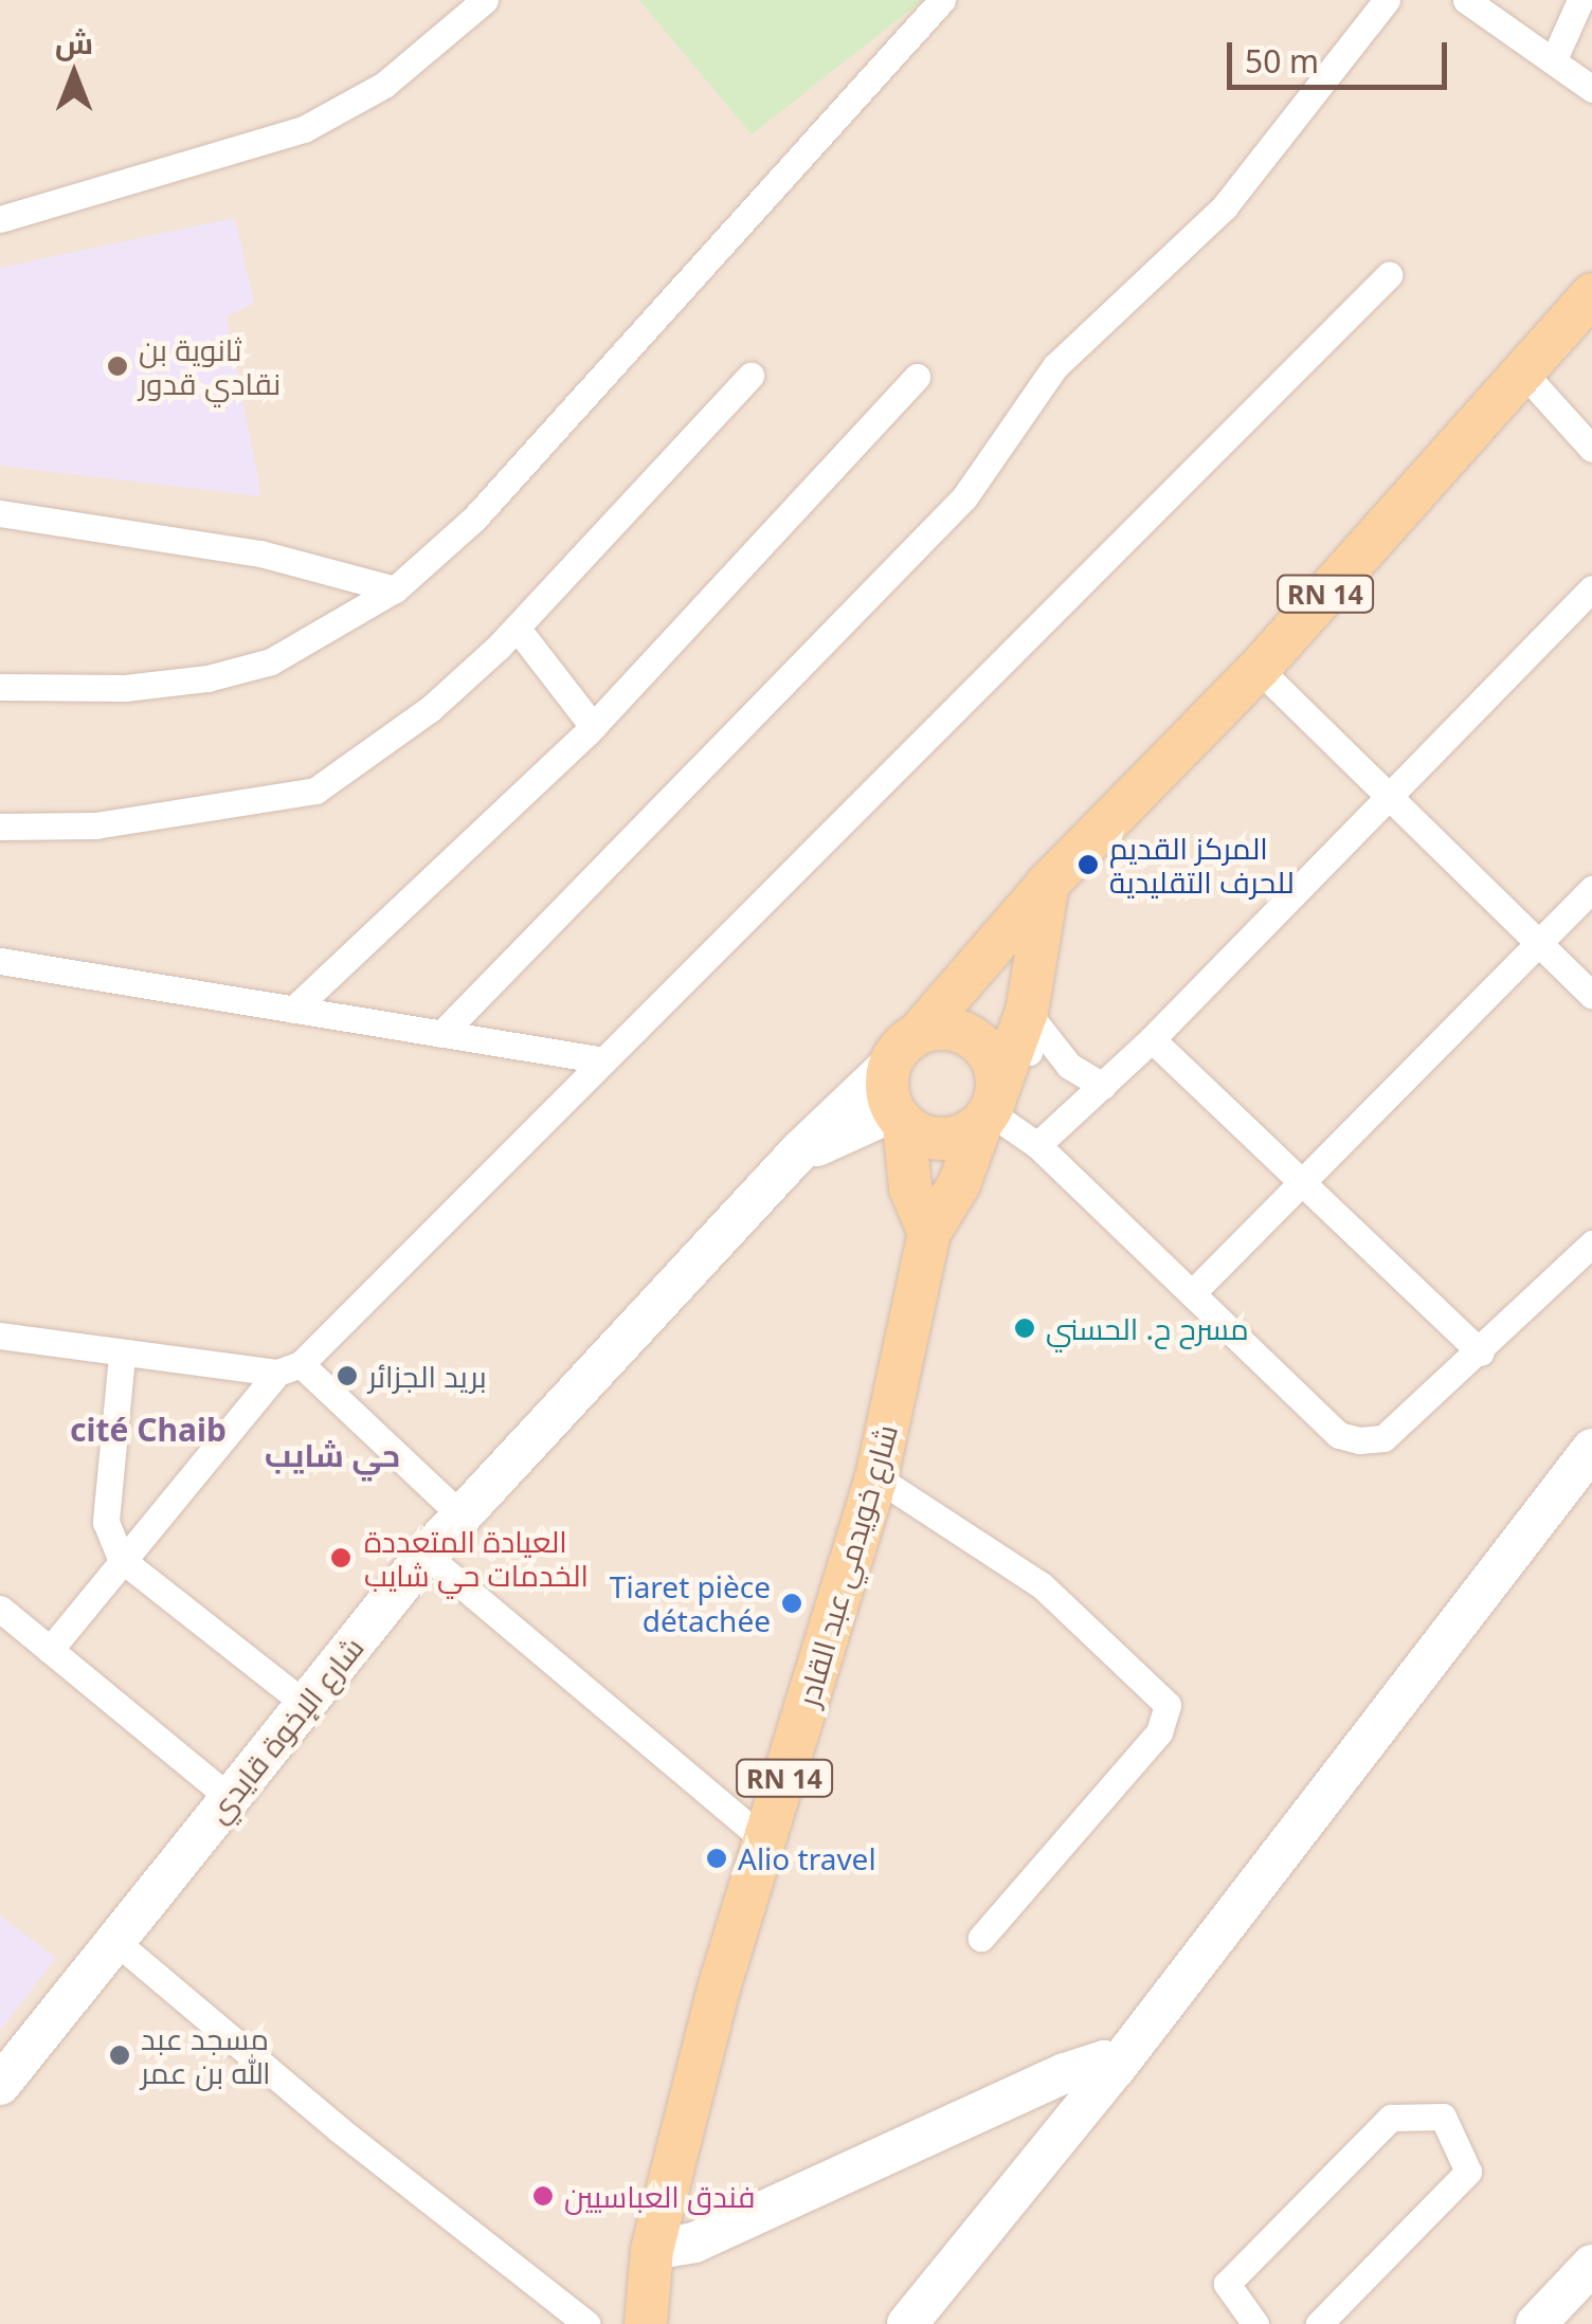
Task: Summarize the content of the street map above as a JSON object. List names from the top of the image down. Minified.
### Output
{"streets":{"main road":["RN 14","شارع خويدمي عبد القادر"],"street":["شارع الإخوة قايدي"]},"crossings":[["RN 14","شارع خويدمي عبد القادر"],["RN 14","شارع الإخوة قايدي"],["شارع خويدمي عبد القادر","شارع الإخوة قايدي"]],"districts":["cité Chaib","حي شايب"],"places":["ثانوية بن نقادي قدور","المركز القديم للحرف التقليدية","مسرح ح. الحسني","بريد الجزائر","العيادة المتعددة الخدمات حي شايب","Tiaret pièce détachée","Alio travel","مسجد عبد الله بن عمر","فندق العباسيين"],"scale_bar":"50 m","north":"top"}
